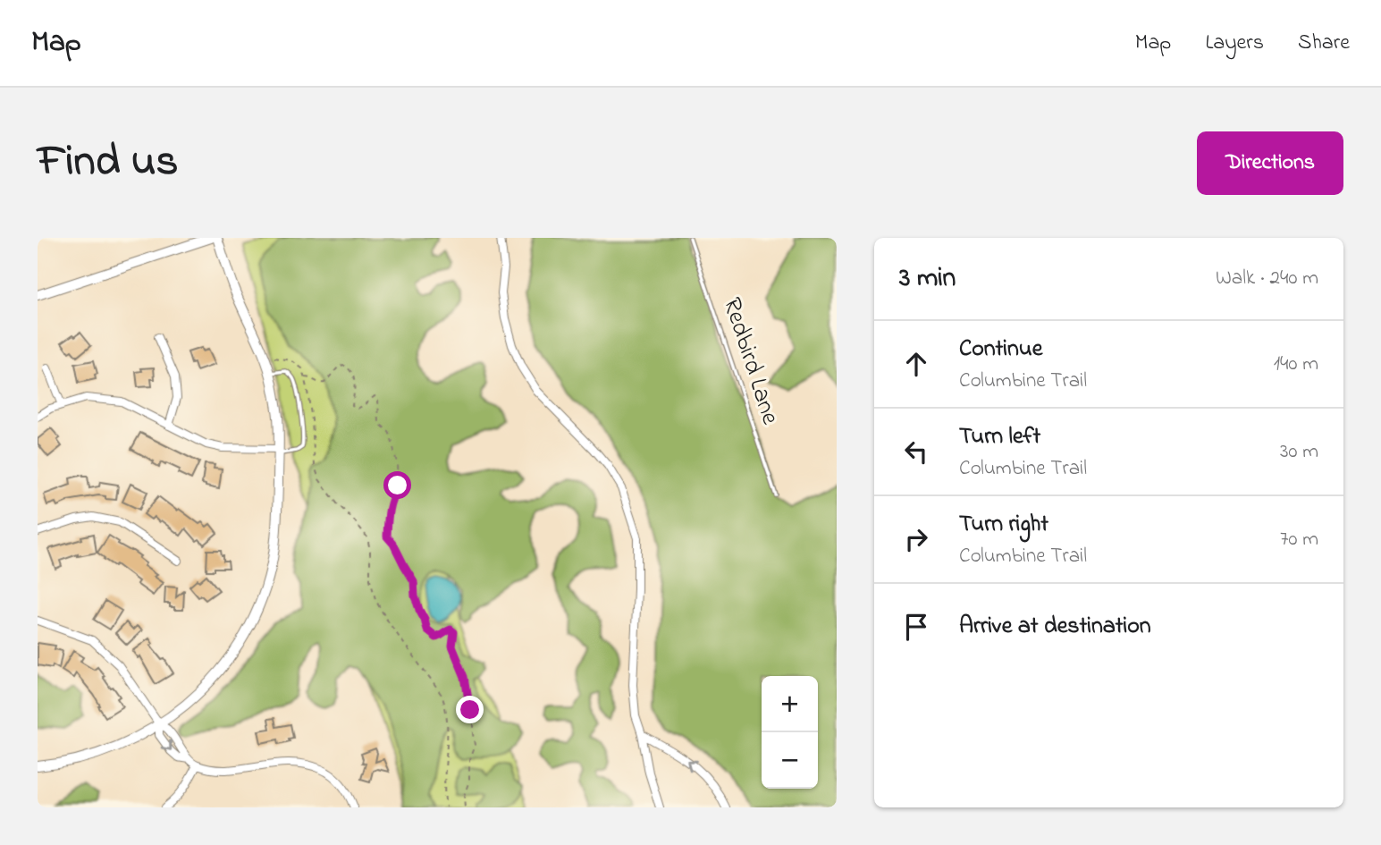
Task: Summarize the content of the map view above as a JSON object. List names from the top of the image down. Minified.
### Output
{"streets":{"lane":["Redbird Lane"]},"page":{"header":"Map","nav":["Map","Layers","Share"],"title":"Find us","buttons":"Directions","heading":["3 min","Walk · 240 m"],"list":[["Continue","Columbine Trail","140 m"],["Turn left","Columbine Trail","30 m"],["Turn right","Columbine Trail","70 m"],"Arrive at destination"],"map_buttons":["+","−"]}}
